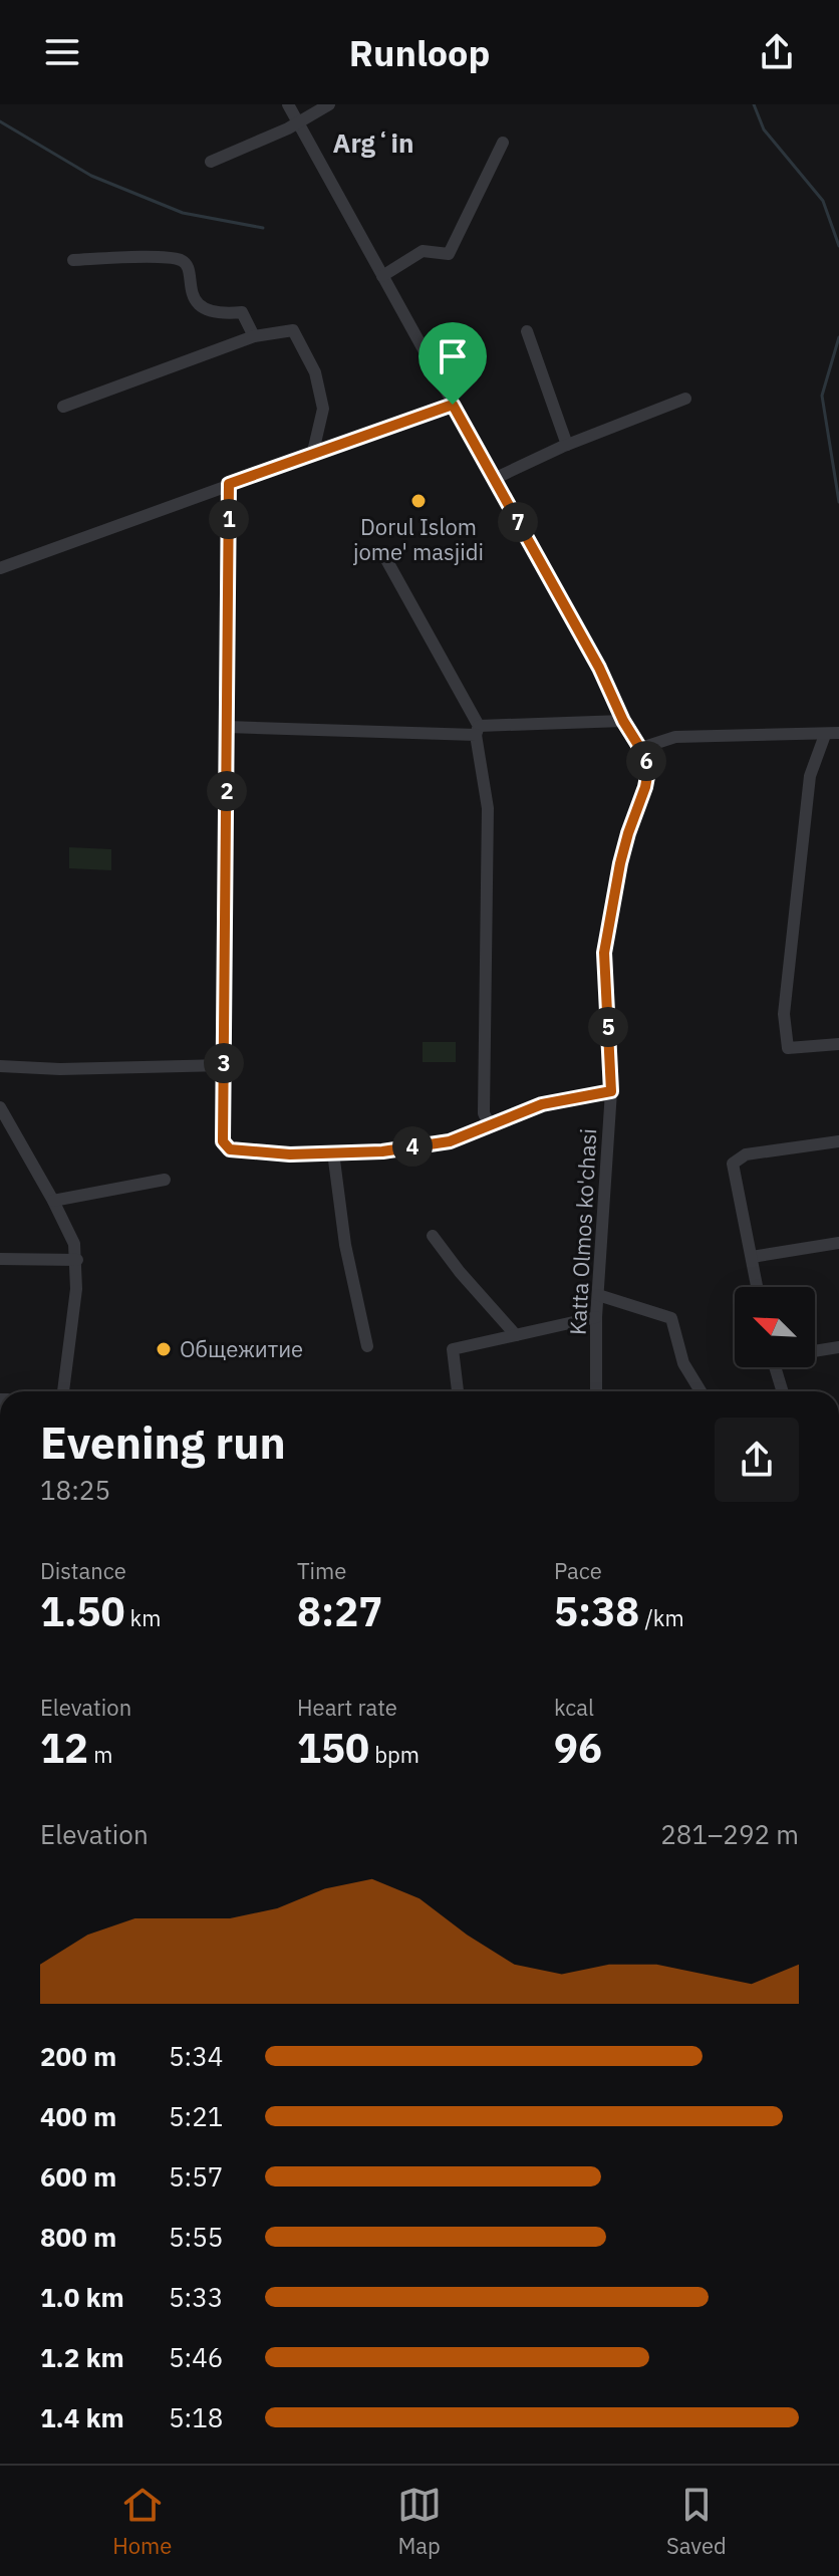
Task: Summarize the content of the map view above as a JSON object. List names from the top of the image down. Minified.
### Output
{"streets":{"street":["Katta Olmos ko'chasi"]},"districts":["Argʻin"],"places":["Dorul Islom jome' masjidi","Общежитие"],"north":"top left","page":{"header":"Runloop","pins":["1","7","6","2","5","3","4"],"heading":["Evening run","18:25"],"stats":[["Distance","1.50 km"],["Time","8:27"],["Pace","5:38 /km"],["Elevation","12 m"],["Heart rate","150 bpm"],["kcal","96"]],"chart":["Elevation","281–292 m"],"list":[{"name":"200 m","note":"5:34"},{"name":"400 m","note":"5:21"},{"name":"600 m","note":"5:57"},{"name":"800 m","note":"5:55"},{"name":"1.0 km","note":"5:33"},{"name":"1.2 km","note":"5:46"},{"name":"1.4 km","note":"5:18"}],"tabs":["Home","Map","Saved"]}}
